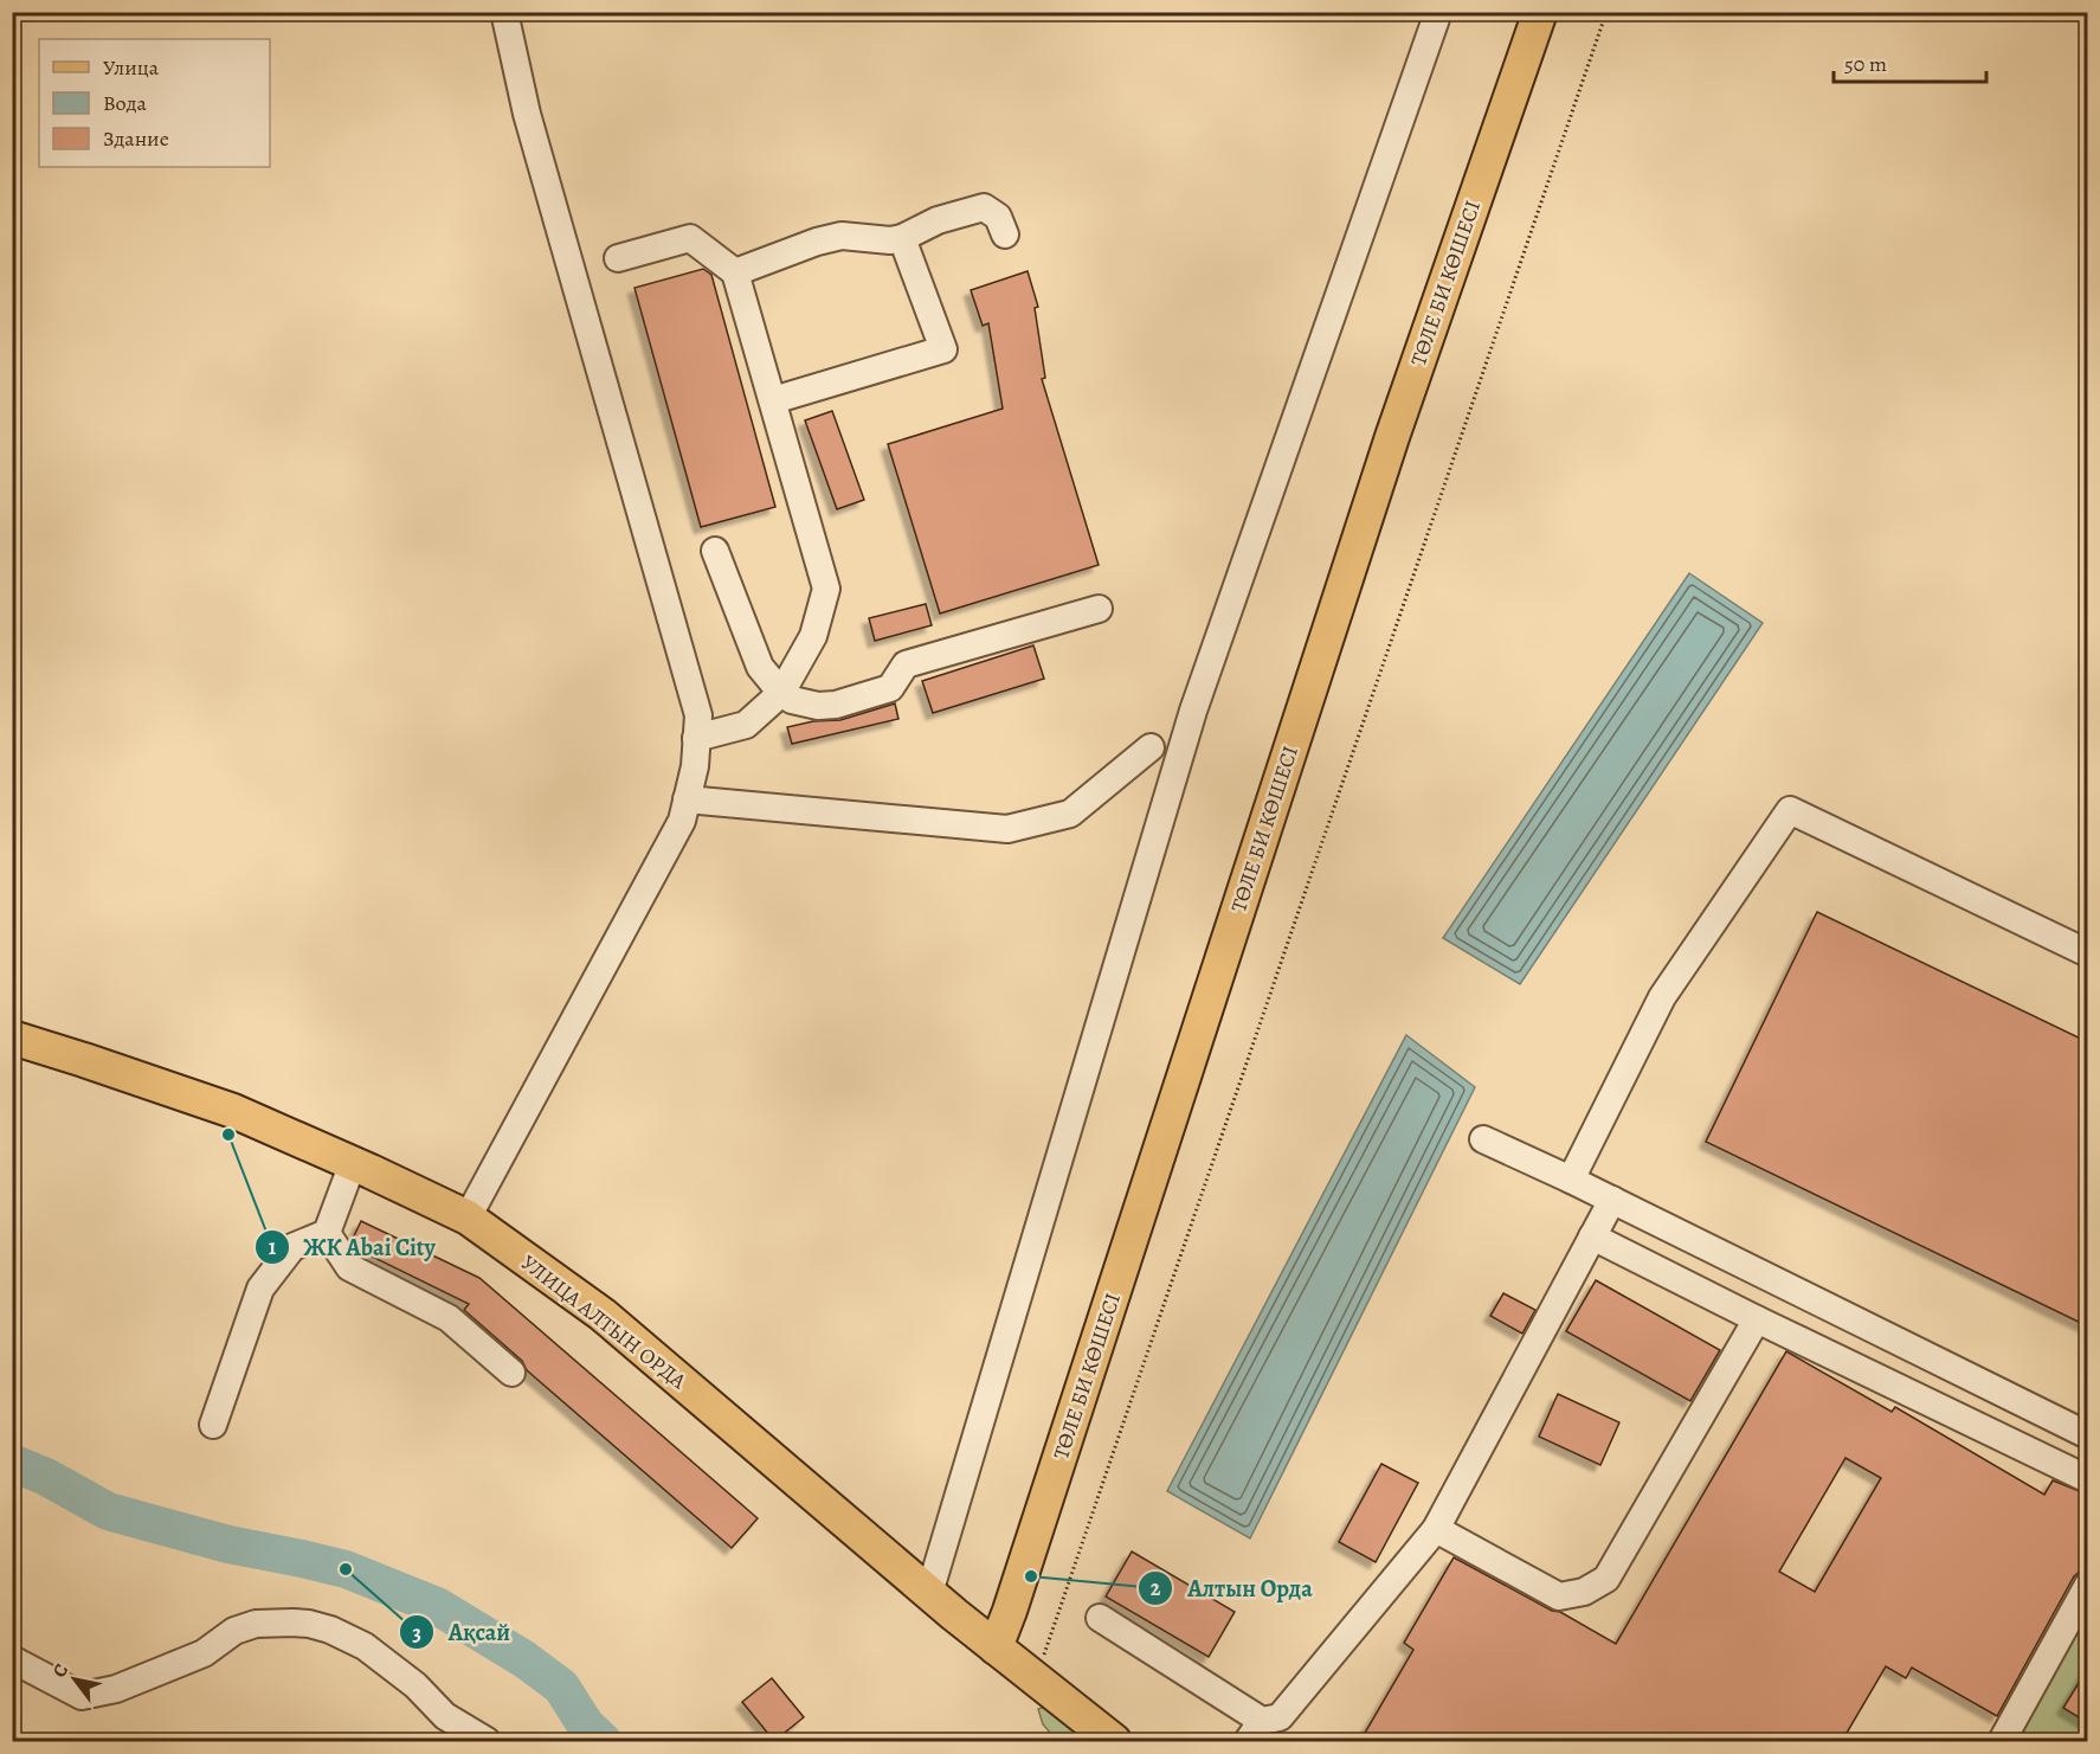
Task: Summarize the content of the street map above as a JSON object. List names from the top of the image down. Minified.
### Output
{"streets":{"main road":["ТӨЛЕ БИ КӨШЕСІ","УЛИЦА АЛТЫН ОРДА"]},"crossings":[["ТӨЛЕ БИ КӨШЕСІ","УЛИЦА АЛТЫН ОРДА"]],"places":["ЖК Abai City","Ақсай","Алтын Орда"],"legend":["Улица","Вода","Здание"],"scale_bar":"50 m","north":"top left"}
